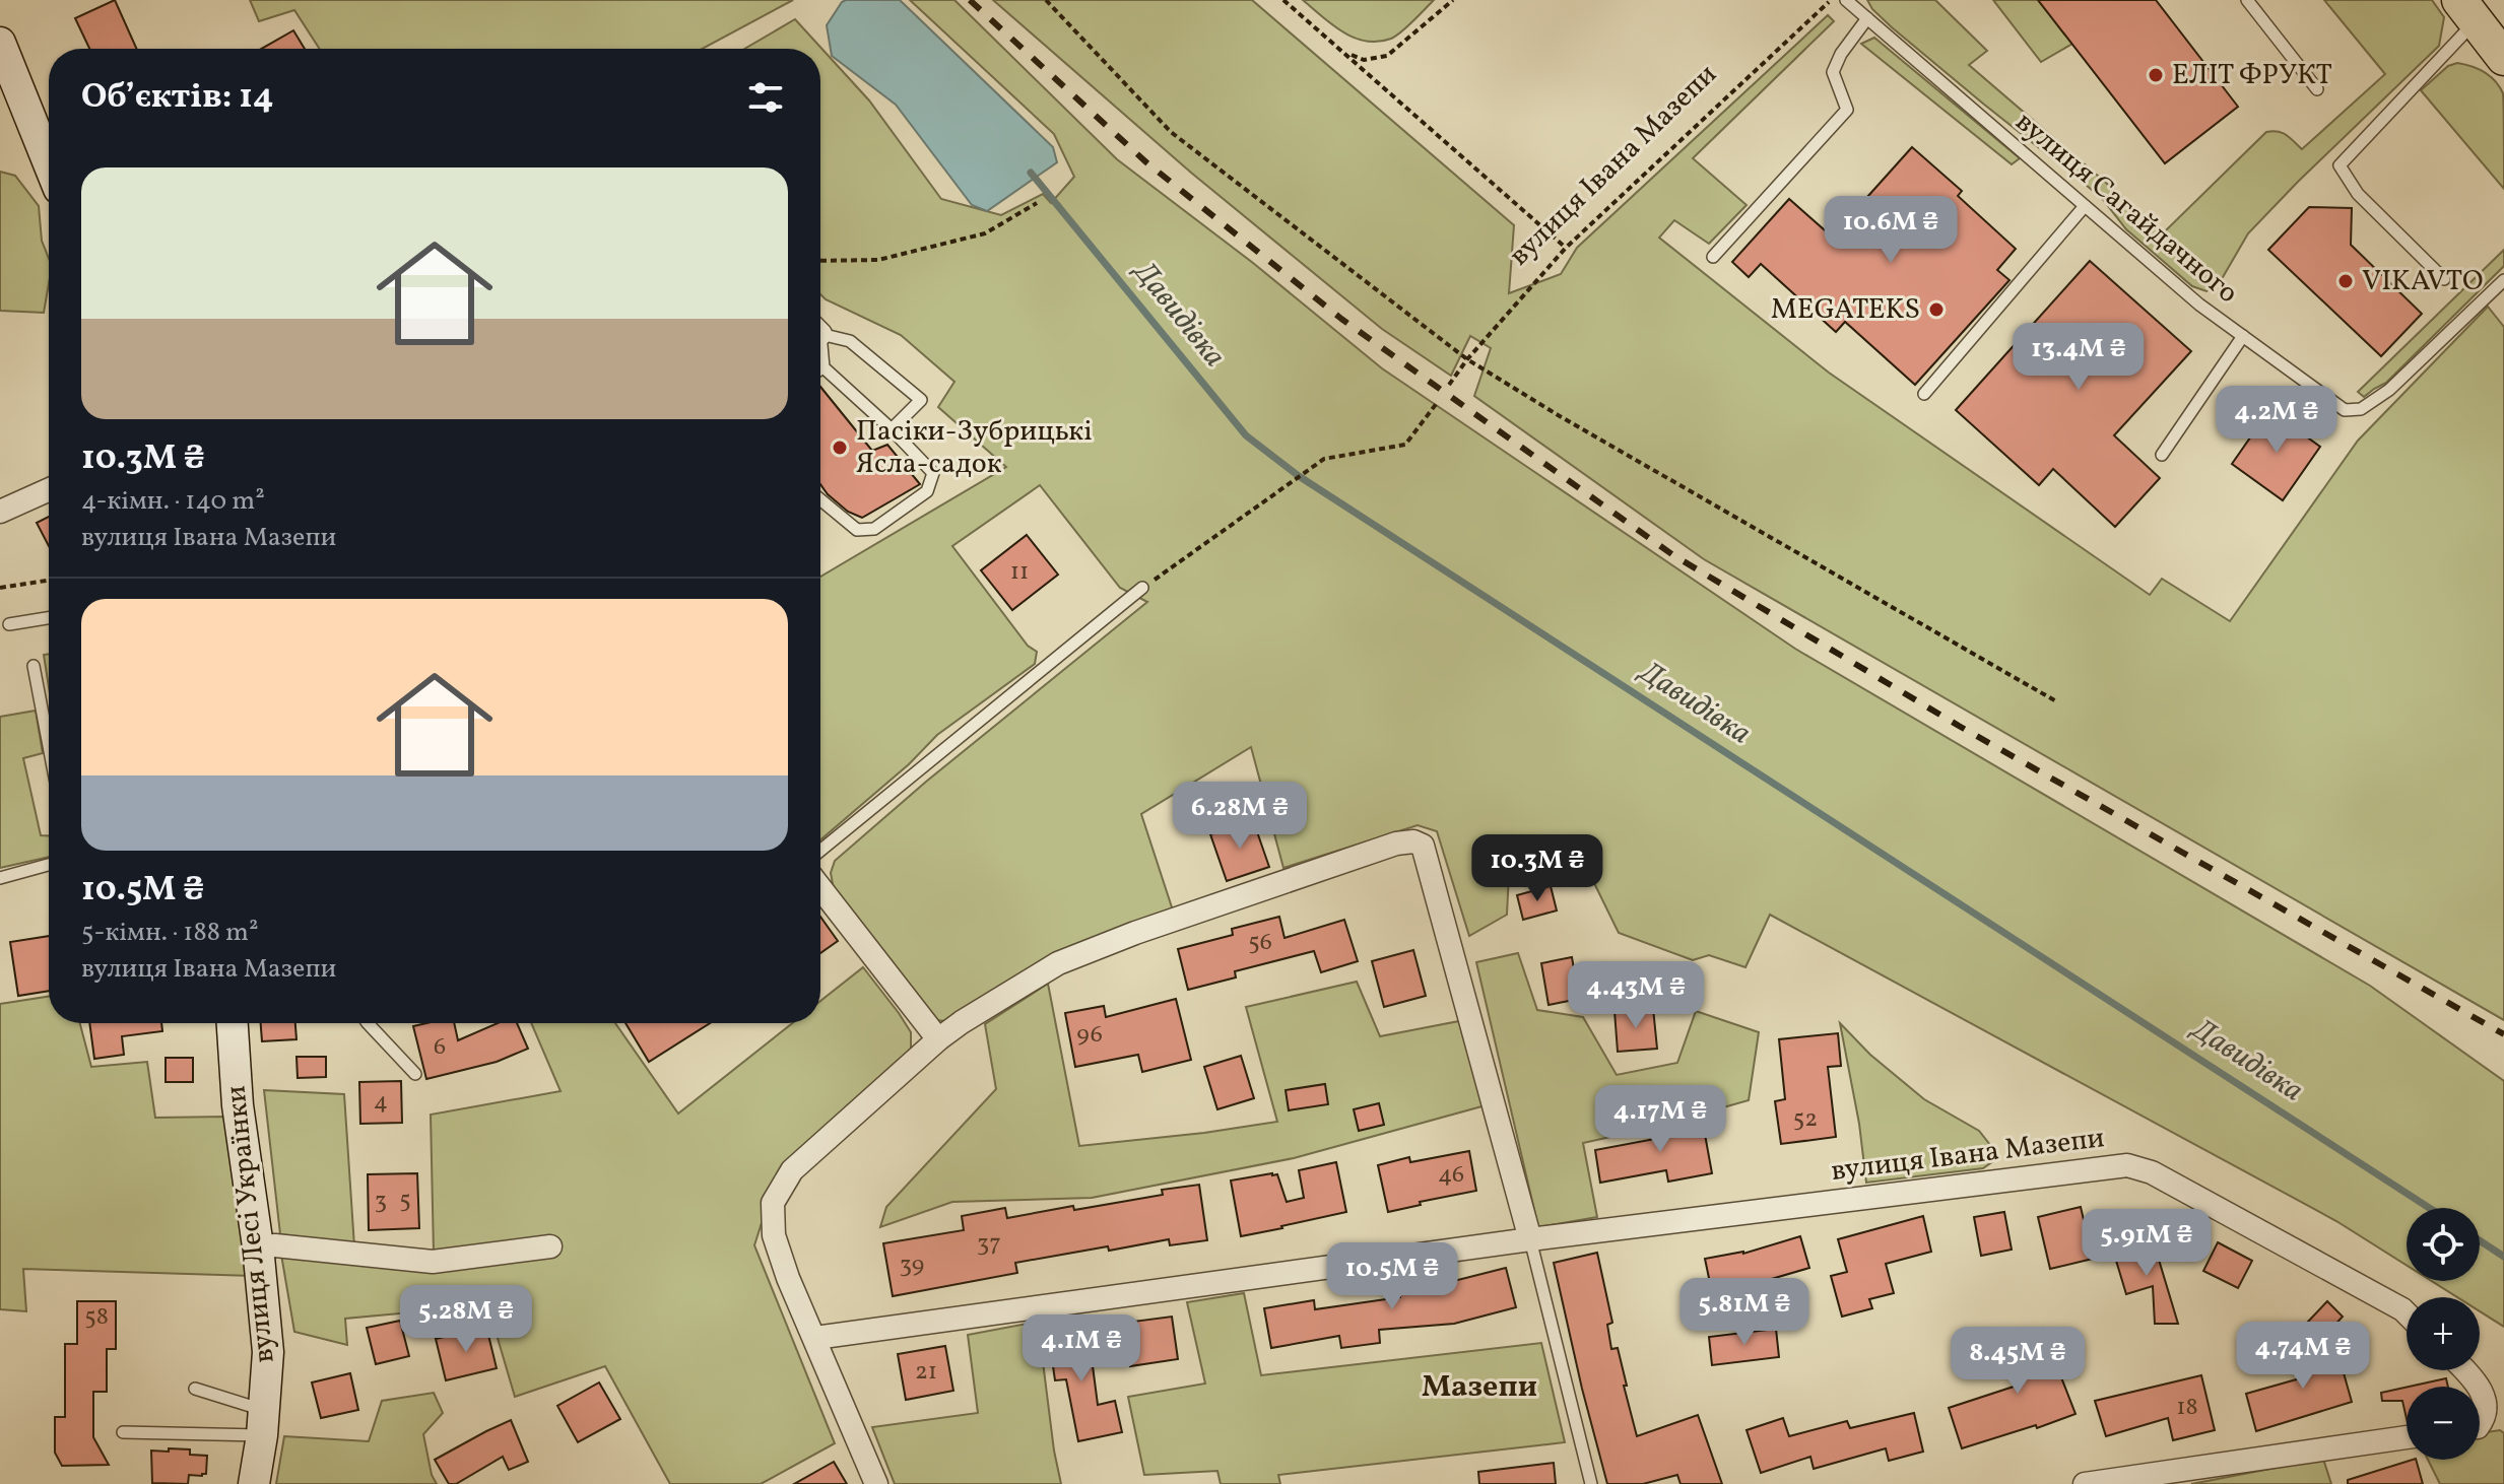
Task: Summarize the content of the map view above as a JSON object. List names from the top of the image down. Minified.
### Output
{"streets":{"main road":["вулиця Лесі Українки"],"street":["вулиця Івана Мазепи"],"lane":["вулиця Сагайдачного"]},"districts":["Мазепи"],"water":["Давидівка"],"places":["ЕЛІТ ФРУКТ","VIKAVTO","MEGATEKS","Пасіки-Зубрицькі Ясла-садок"],"house_numbers":["11","56","96","6","4","52","46","5","3","37","39","58","21","18"],"page":{"heading":"Об’єктів: 14","list":[{"name":"10.3M ₴","note":"4-кімн. · 140 m² · вулиця Івана Мазепи"},{"name":"10.5M ₴","note":"5-кімн. · 188 m² · вулиця Івана Мазепи"}],"price":["10.6M ₴","13.4M ₴","4.2M ₴","6.28M ₴","10.3M ₴","4.43M ₴","4.17M ₴","5.91M ₴","10.5M ₴","5.81M ₴","5.28M ₴","4.1M ₴","4.74M ₴","8.45M ₴"],"map_buttons":["+","−"]}}
